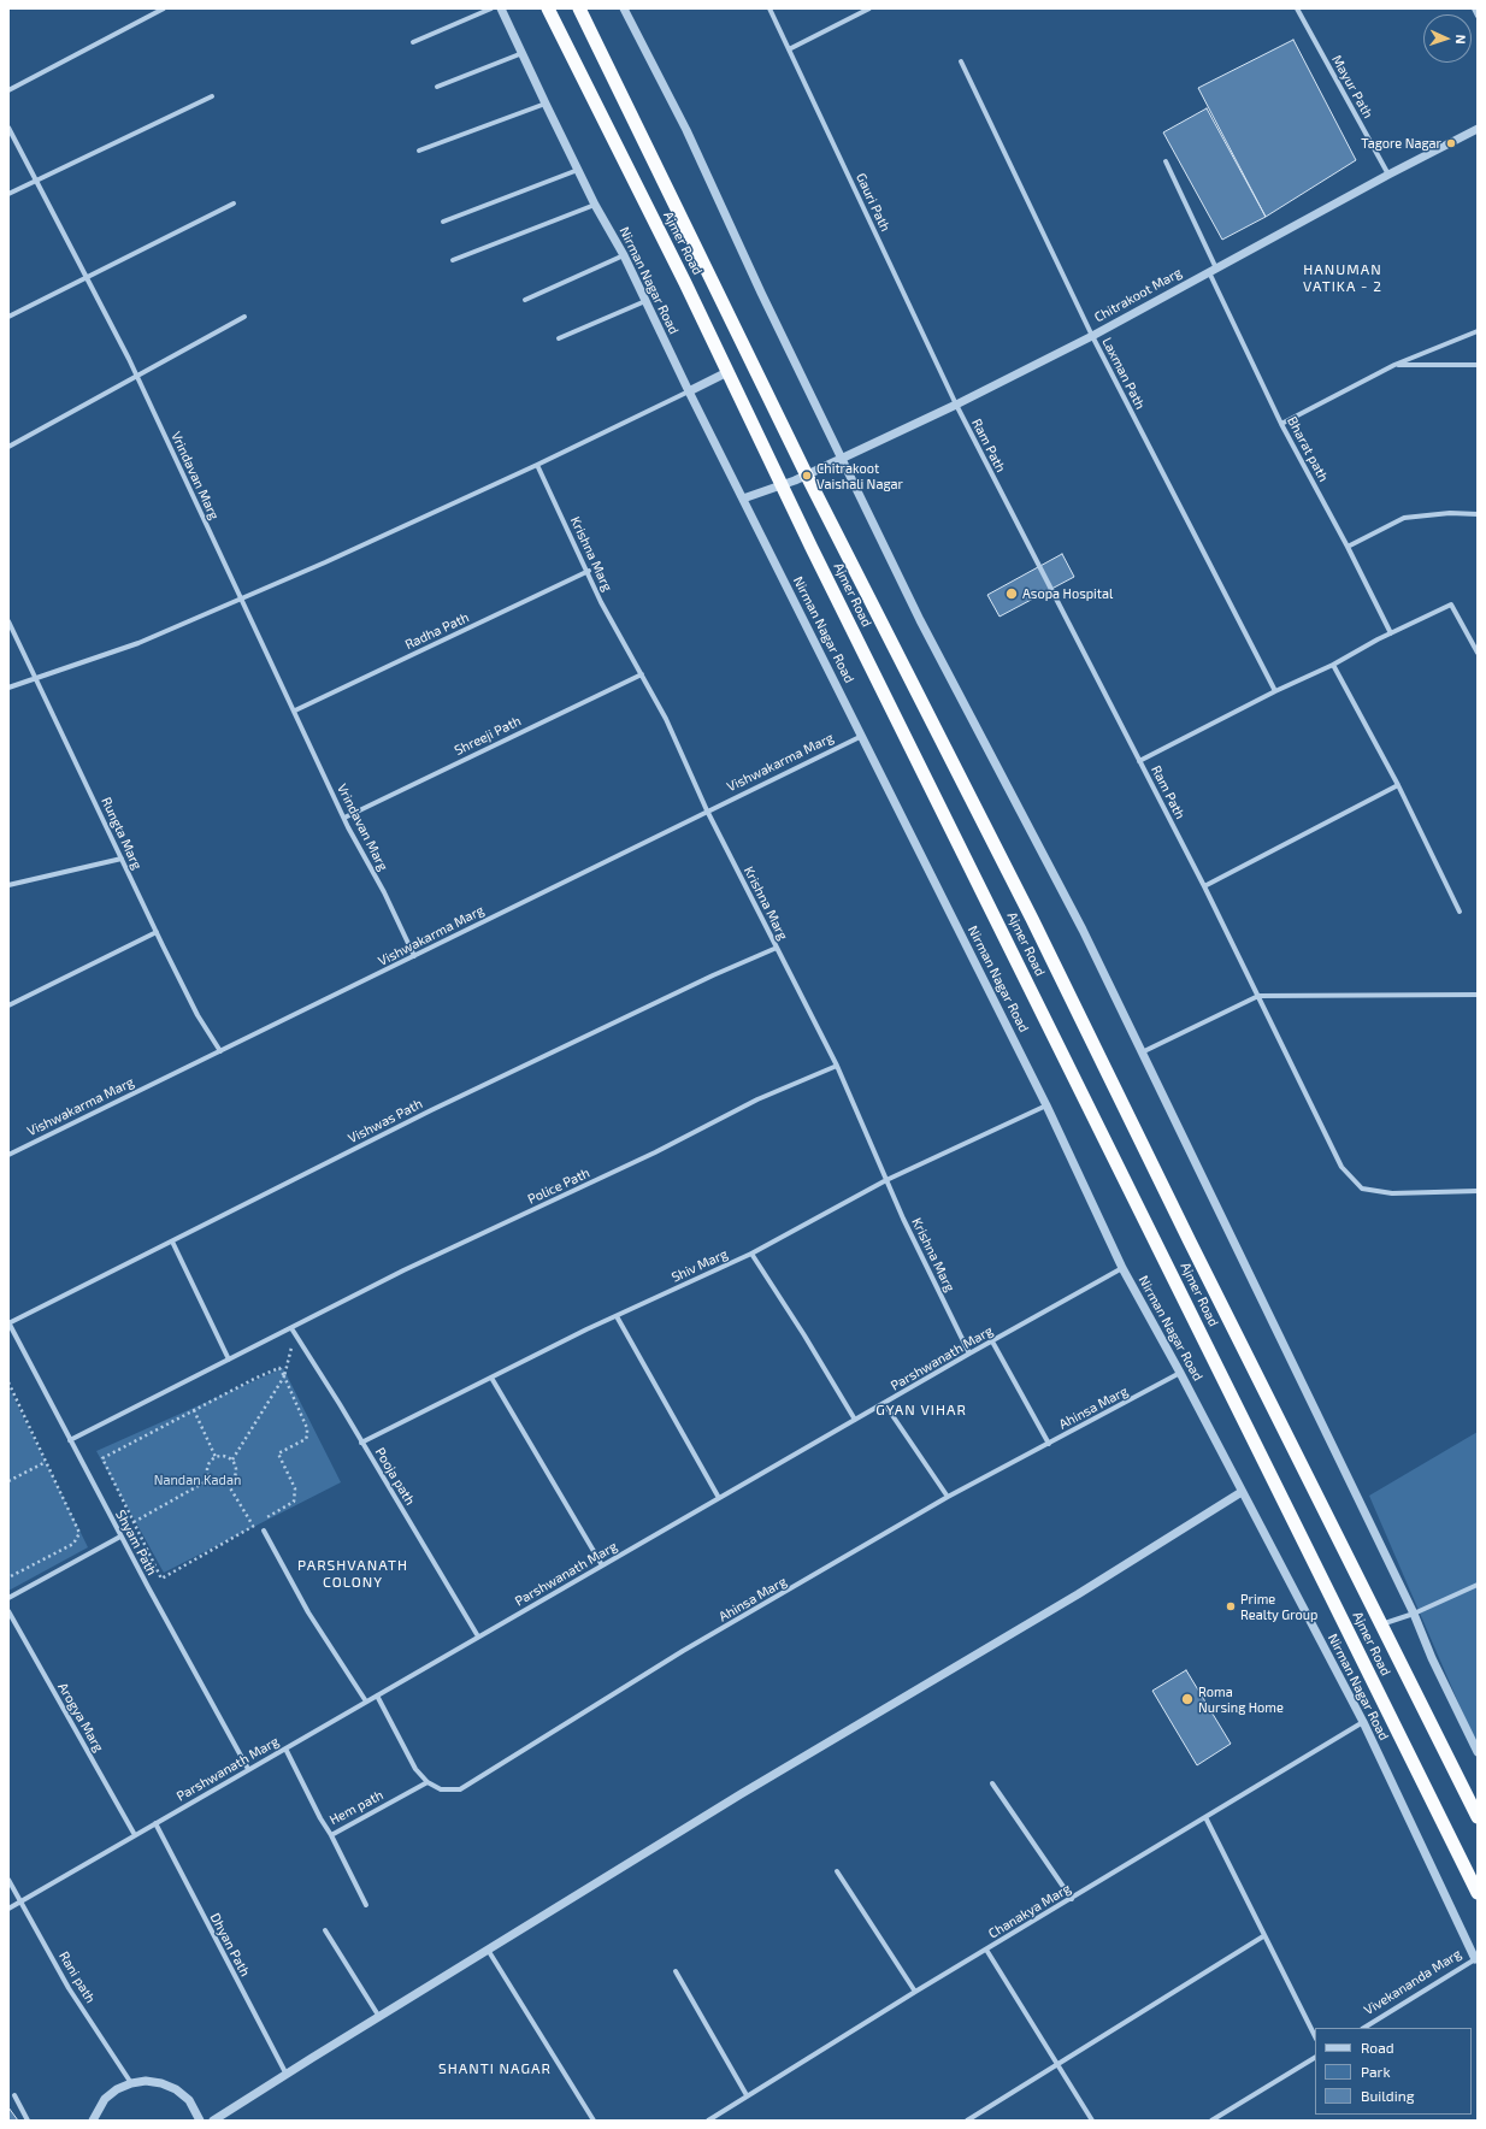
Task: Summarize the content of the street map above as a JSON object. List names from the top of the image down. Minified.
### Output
{"streets":{"highway":["Ajmer Road"],"street":["Mayur Path","Gauri Path","Nirman Nagar Road","Chitrakoot Marg","Laxman Path","Ram Path","Bharat path","Vrindavan Marg","Krishna Marg","Radha Path","Shreeji Path","Vishwakarma Marg","Rungta Marg","Vishwas Path","Police Path","Shiv Marg","Parshwanath Marg","Ahinsa Marg","Pooja path","Shyam Path","Arogya Marg","Hem path","Chanakya Marg","Dhyan Path","Rani path","Vivekananda Marg"]},"crossings":[["Mayur Path","Chitrakoot Marg"],["Gauri Path","Chitrakoot Marg"],["Gauri Path","Ram Path"],["Ajmer Road","Chitrakoot Marg"],["Nirman Nagar Road","Chitrakoot Marg"],["Nirman Nagar Road","Vishwakarma Marg"],["Nirman Nagar Road","Shiv Marg"],["Nirman Nagar Road","Parshwanath Marg"],["Nirman Nagar Road","Ahinsa Marg"],["Nirman Nagar Road","Chanakya Marg"],["Nirman Nagar Road","Vivekananda Marg"],["Chitrakoot Marg","Laxman Path"],["Chitrakoot Marg","Ram Path"],["Chitrakoot Marg","Bharat path"],["Vrindavan Marg","Radha Path"],["Vrindavan Marg","Shreeji Path"],["Vrindavan Marg","Vishwakarma Marg"],["Krishna Marg","Radha Path"],["Krishna Marg","Shreeji Path"],["Krishna Marg","Vishwakarma Marg"],["Krishna Marg","Vishwas Path"],["Krishna Marg","Police Path"],["Krishna Marg","Shiv Marg"],["Krishna Marg","Parshwanath Marg"],["Vishwakarma Marg","Rungta Marg"],["Vishwas Path","Shyam Path"],["Police Path","Pooja path"],["Police Path","Shyam Path"],["Shiv Marg","Pooja path"],["Parshwanath Marg","Pooja path"],["Parshwanath Marg","Shyam Path"],["Parshwanath Marg","Arogya Marg"],["Parshwanath Marg","Hem path"],["Parshwanath Marg","Dhyan Path"],["Parshwanath Marg","Rani path"],["Ahinsa Marg","Hem path"]],"districts":["HANUMAN VATIKA - 2","GYAN VIHAR","PARSHVANATH COLONY","SHANTI NAGAR"],"parks":["Nandan Kadan"],"places":["Tagore Nagar","Chitrakoot Vaishali Nagar","Asopa Hospital","Prime Realty Group","Roma Nursing Home"],"legend":["Road","Park","Building"],"north":"right"}
